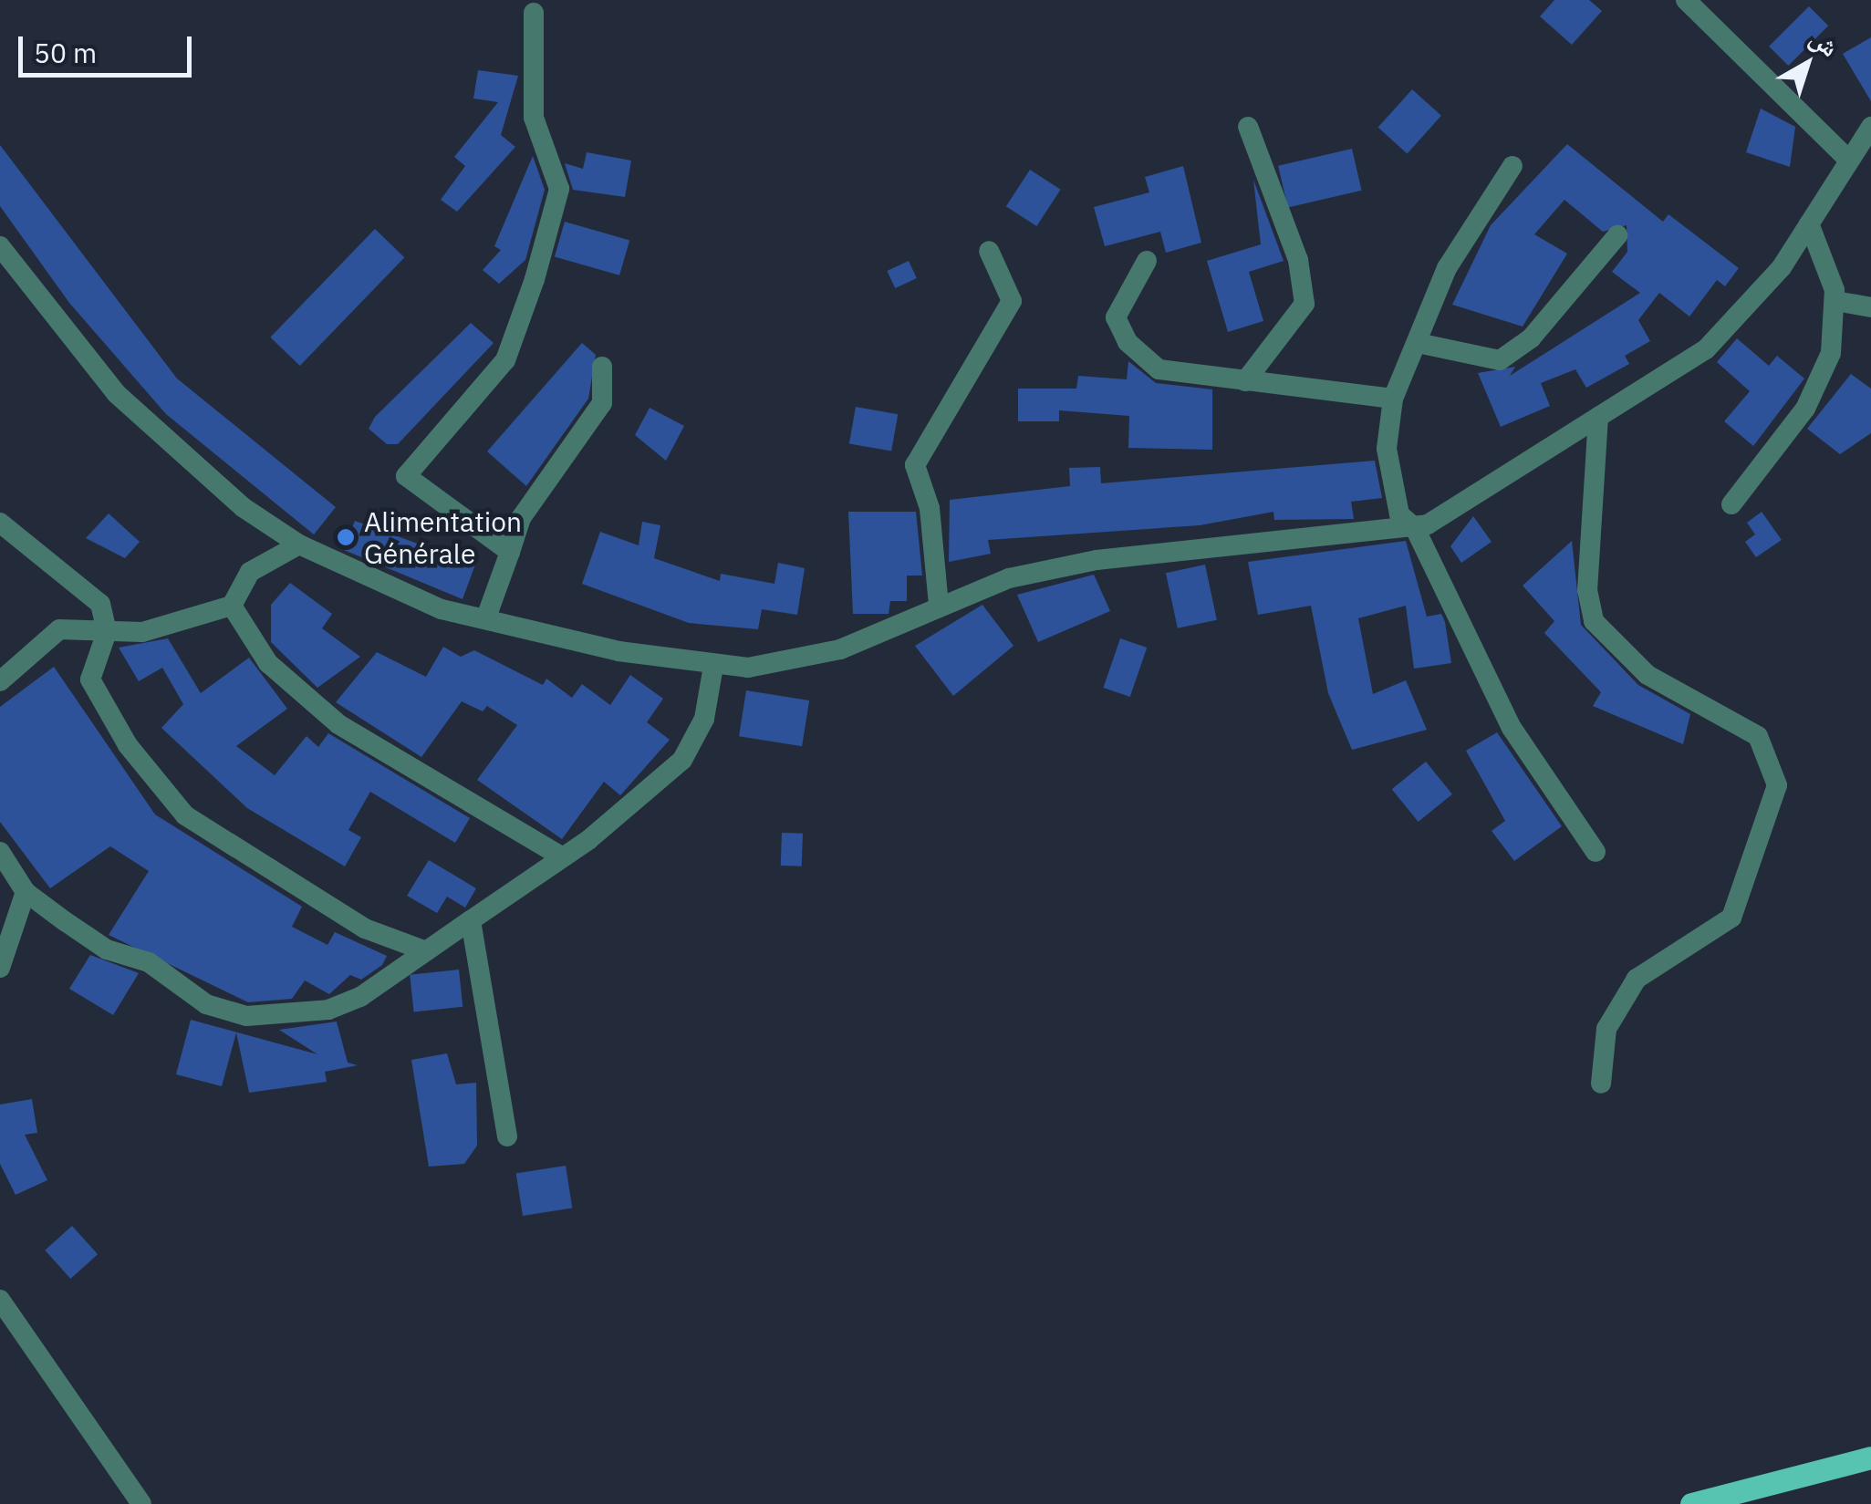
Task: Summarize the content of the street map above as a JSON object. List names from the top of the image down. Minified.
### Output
{"places":["Alimentation Générale"],"scale_bar":"50 m","north":"top right"}
